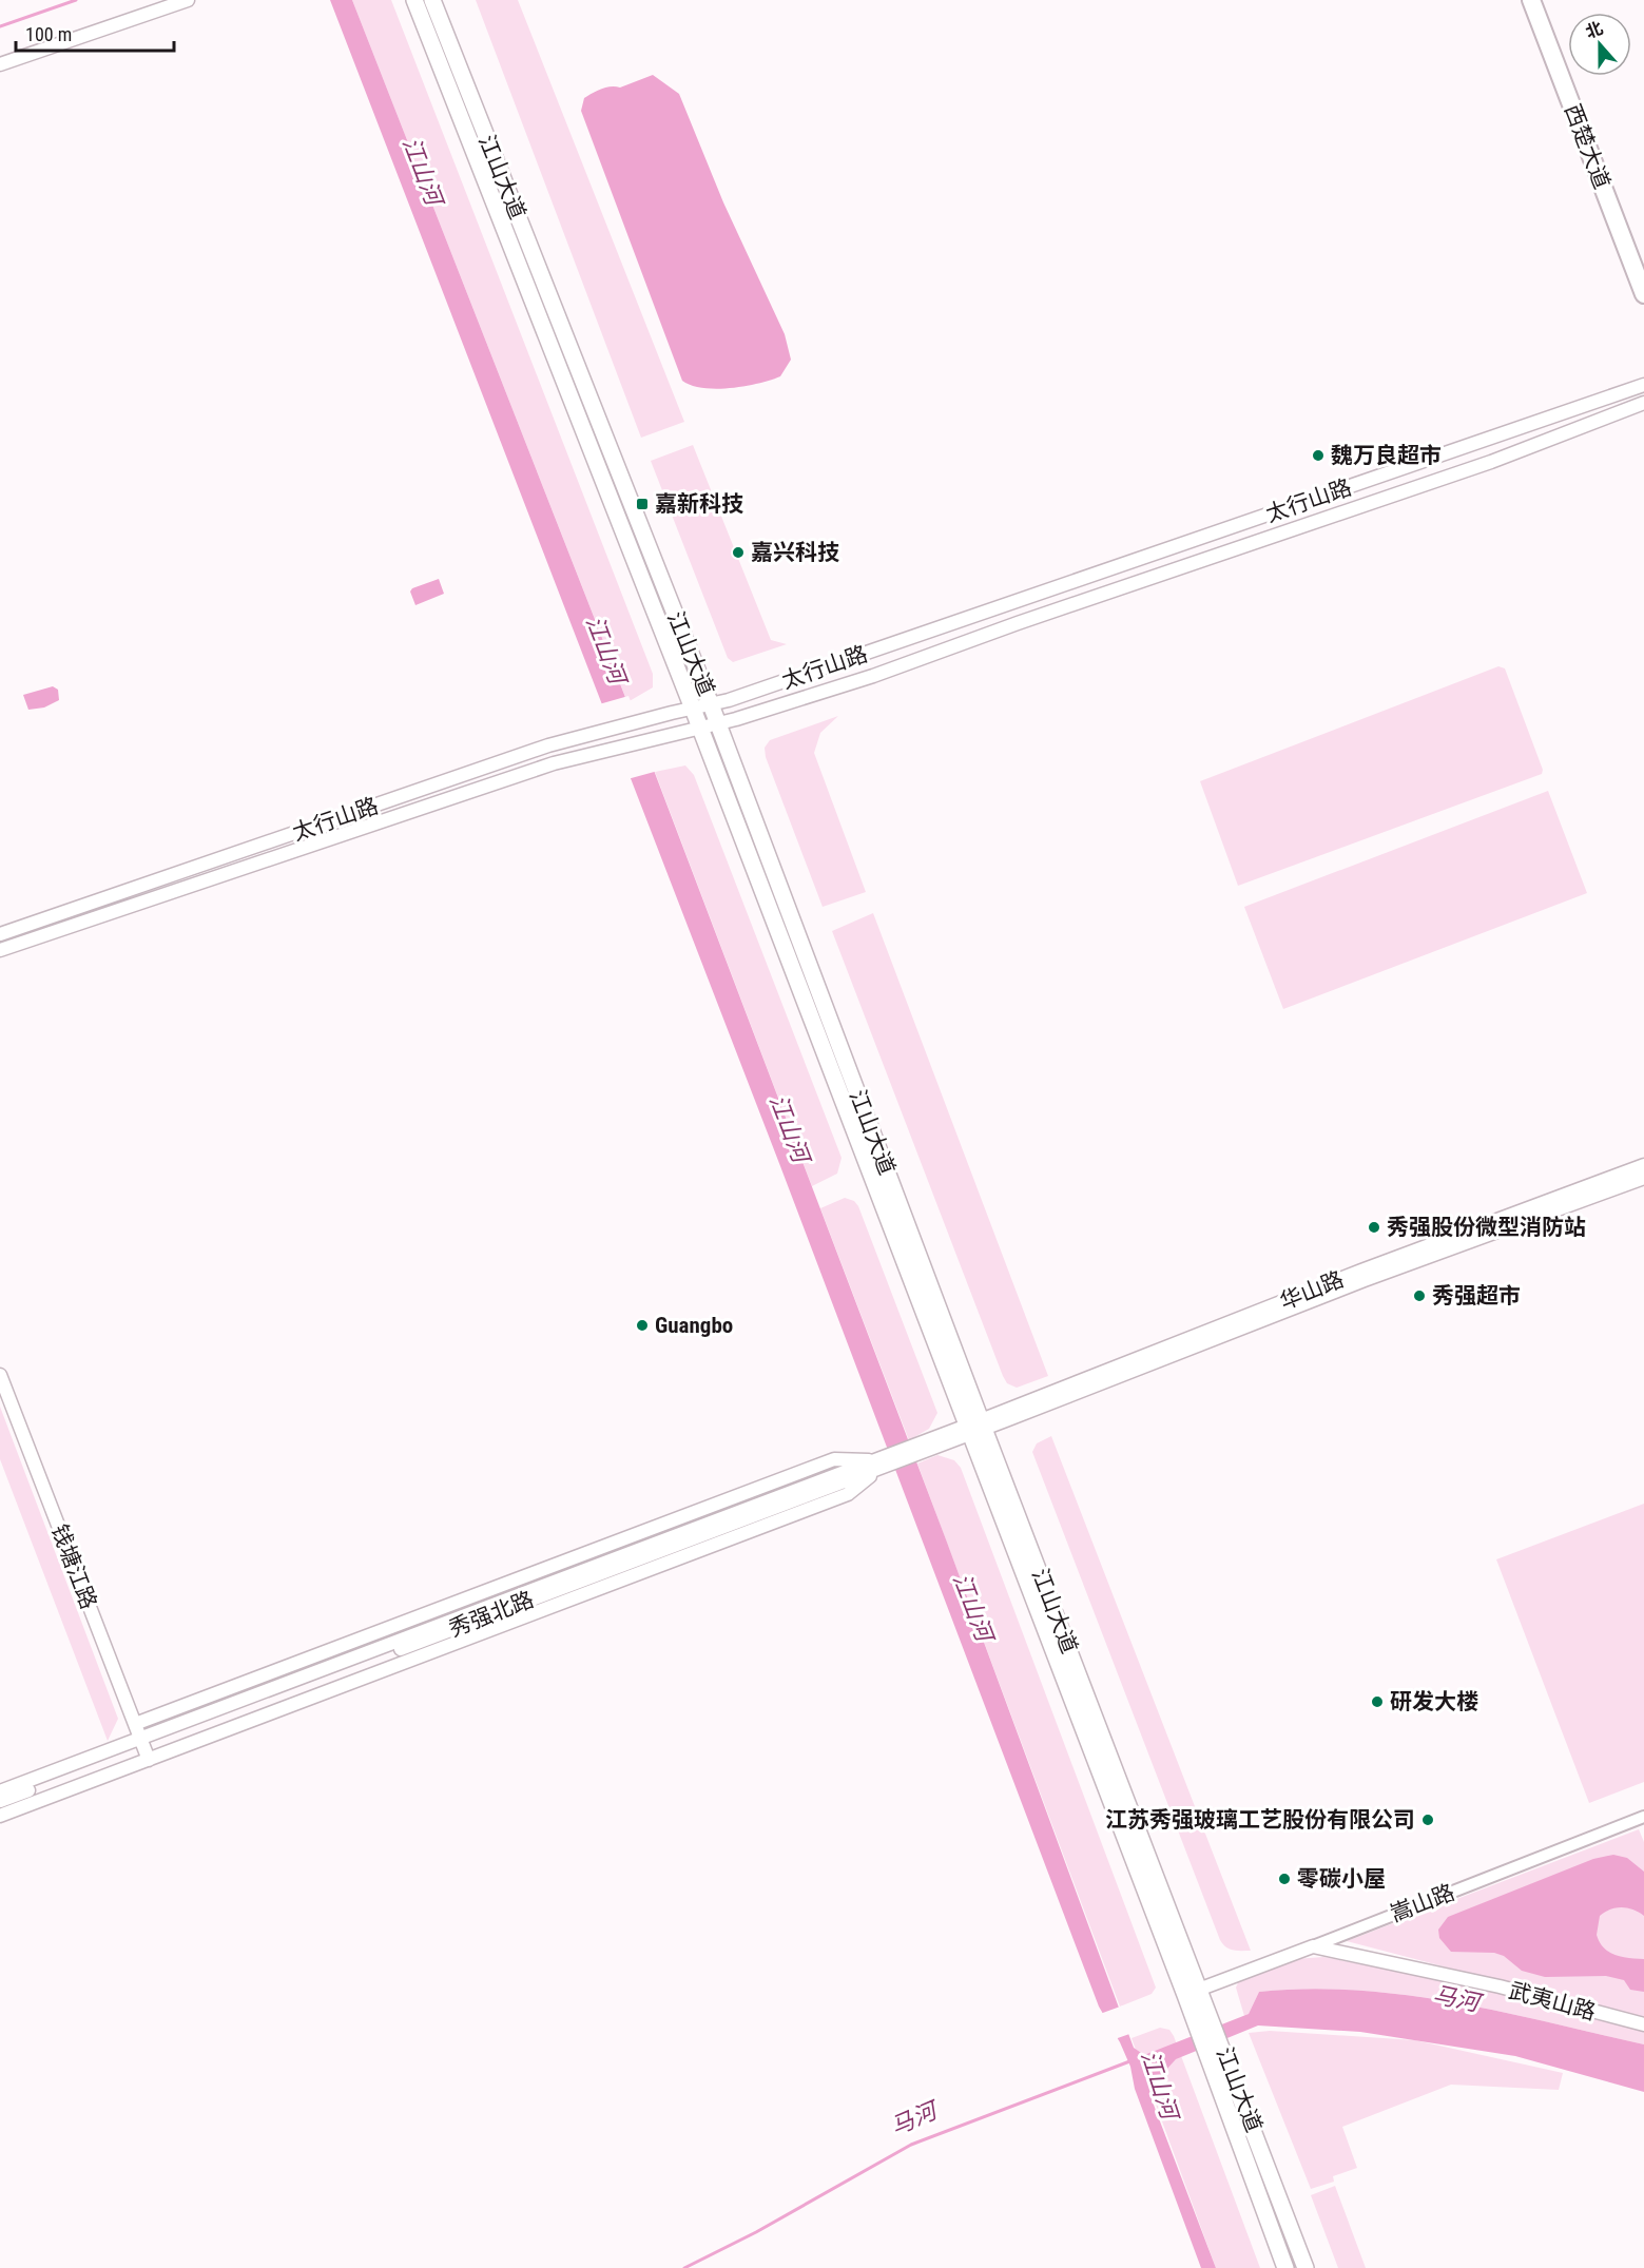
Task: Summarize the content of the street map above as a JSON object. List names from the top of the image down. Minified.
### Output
{"streets":{"main road":["西楚大道","江山大道"],"street":["太行山路","华山路","钱塘江路","秀强北路","嵩山路","武夷山路"]},"crossings":[["江山大道","太行山路"],["江山大道","华山路"],["江山大道","秀强北路"],["江山大道","嵩山路"],["华山路","秀强北路"],["钱塘江路","秀强北路"],["嵩山路","武夷山路"]],"water":["江山河","马河"],"places":{"other":["魏万良超市","嘉兴科技","秀强股份微型消防站","秀强超市","Guangbo","研发大楼","江苏秀强玻璃工艺股份有限公司","零碳小屋"],"transit":["嘉新科技"]},"scale_bar":"100 m","north":"top"}
